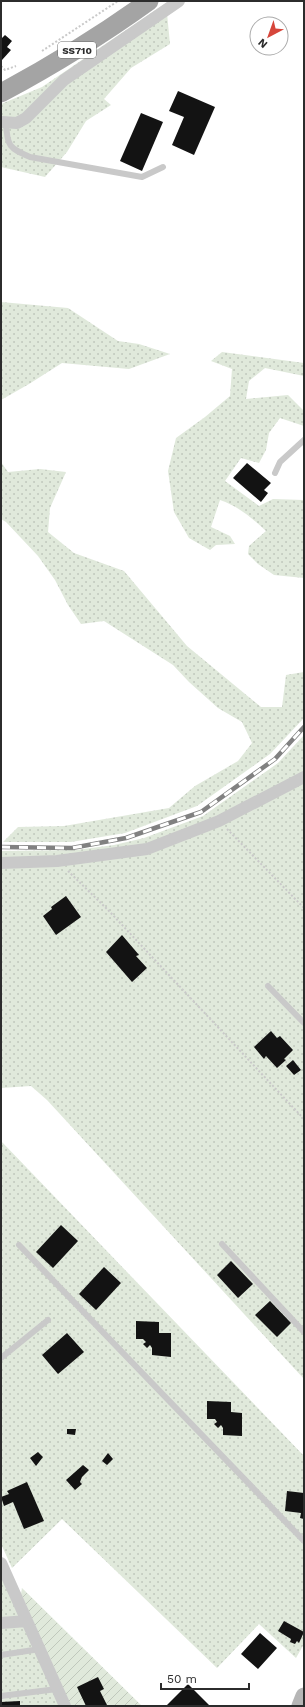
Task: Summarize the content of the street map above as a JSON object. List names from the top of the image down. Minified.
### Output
{"streets":{"main road":["SS710"]},"scale_bar":"50 m","north":"bottom left"}
